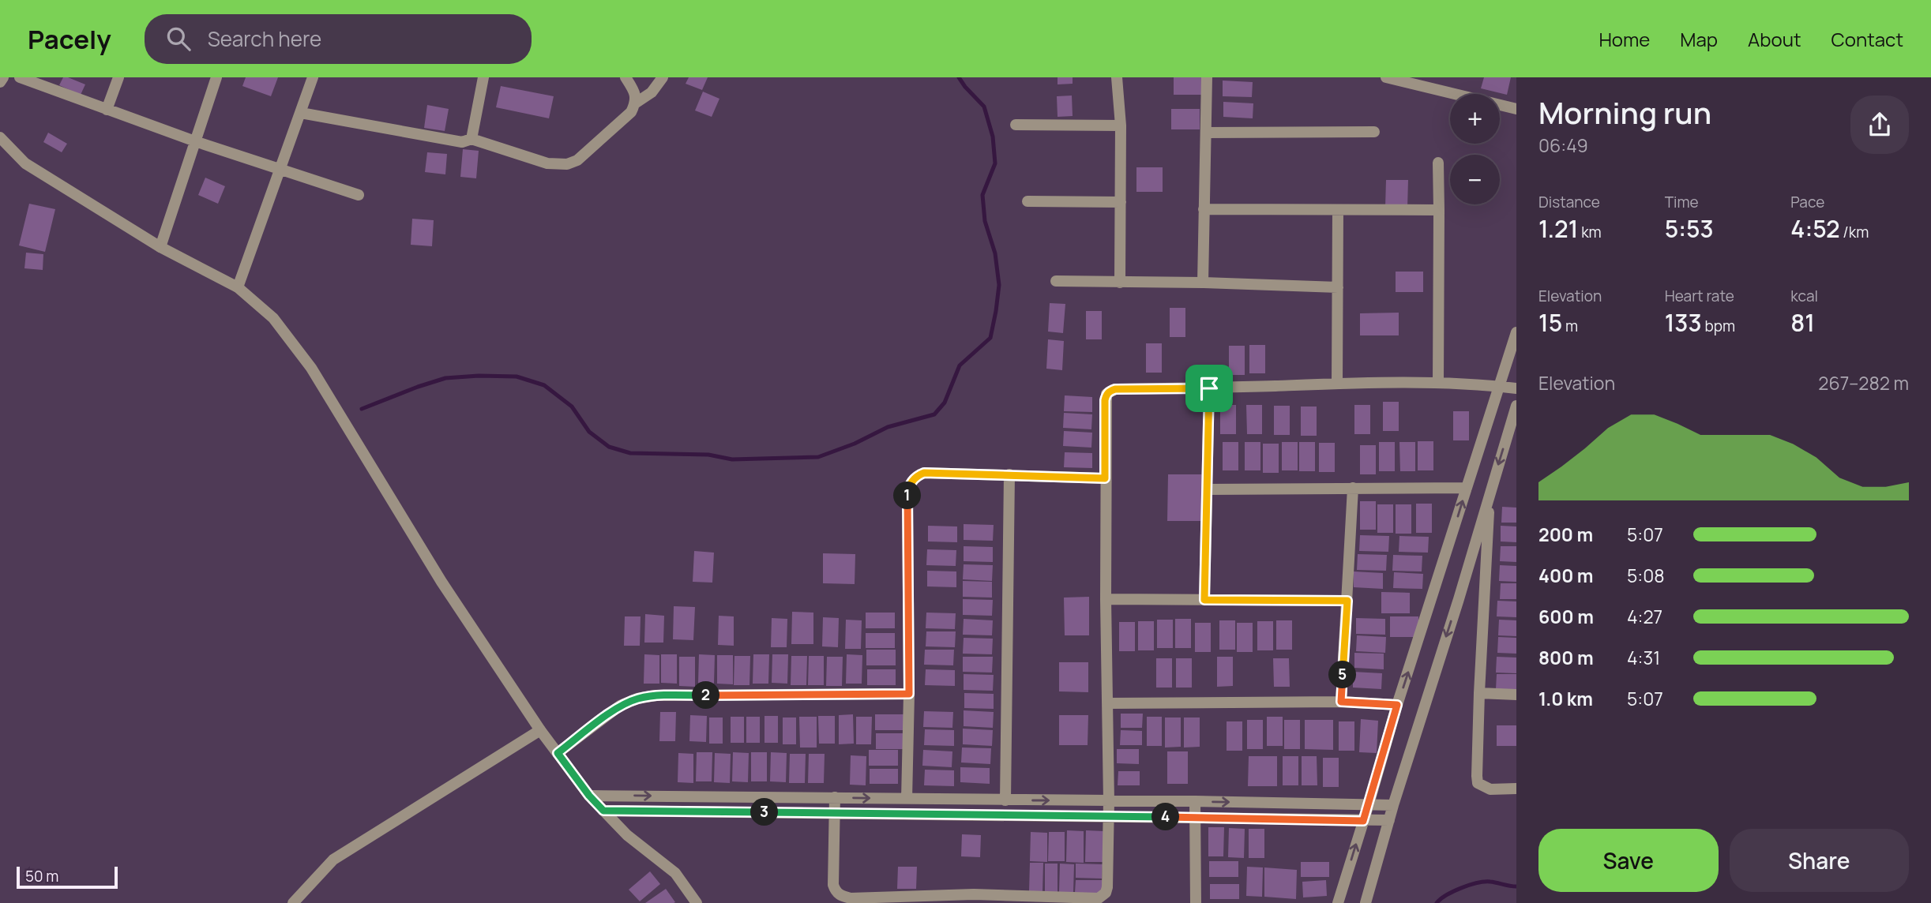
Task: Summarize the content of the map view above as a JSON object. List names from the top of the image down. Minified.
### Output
{"scale_bar":"50 m","page":{"header":"Pacely","search":"Search here","nav":["Home","Map","About","Contact"],"heading":["Morning run","06:49"],"map_buttons":["+","−"],"stats":[["Distance","1.21 km"],["Time","5:53"],["Pace","4:52 /km"],["Elevation","15 m"],["Heart rate","133 bpm"],["kcal","81"]],"chart":["Elevation","267–282 m"],"pins":["1","5","2","3","4"],"list":[{"name":"200 m","note":"5:07"},{"name":"400 m","note":"5:08"},{"name":"600 m","note":"4:27"},{"name":"800 m","note":"4:31"},{"name":"1.0 km","note":"5:07"}],"buttons":["Save","Share"],"scale":"50 m"}}
